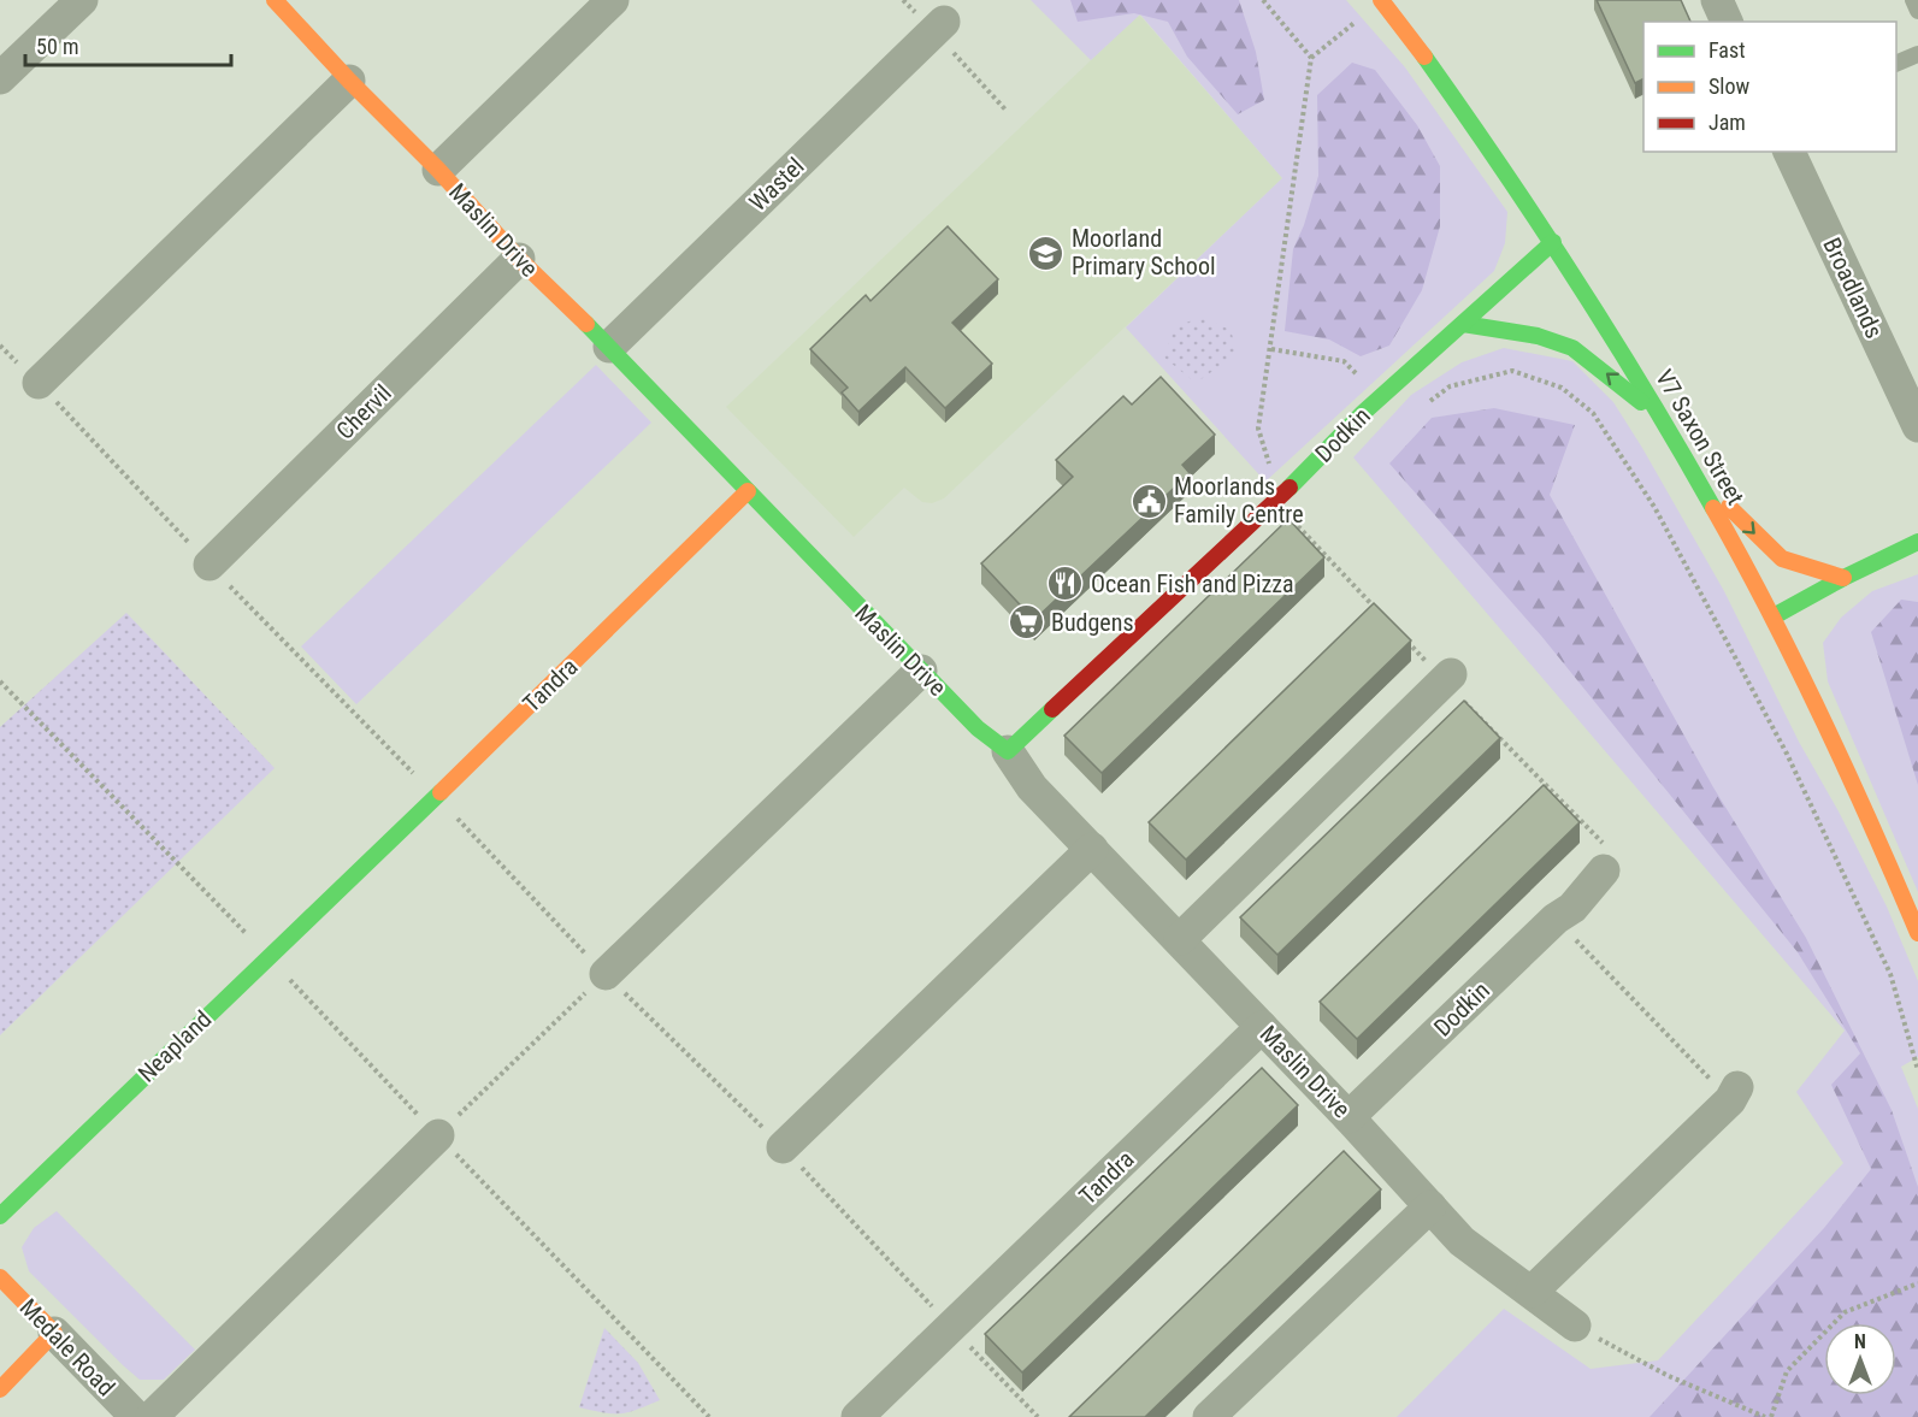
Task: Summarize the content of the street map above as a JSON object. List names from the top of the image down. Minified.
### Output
{"streets":{"street":["Wastel","Maslin Drive","Broadlands","Chervil","Dodkin","V7 Saxon Street","Tandra","Neapland","Medale Road"]},"crossings":[["Wastel","Maslin Drive"],["Maslin Drive","Chervil"],["Maslin Drive","Dodkin"],["Maslin Drive","Tandra"],["Dodkin","V7 Saxon Street"],["Tandra","Neapland"]],"places":{"school or university":["Moorland Primary School"],"public building":["Moorlands Family Centre"],"restaurant":["Ocean Fish and Pizza"],"supermarket":["Budgens"]},"legend":["Fast","Slow","Jam"],"scale_bar":"50 m","north":"top"}
